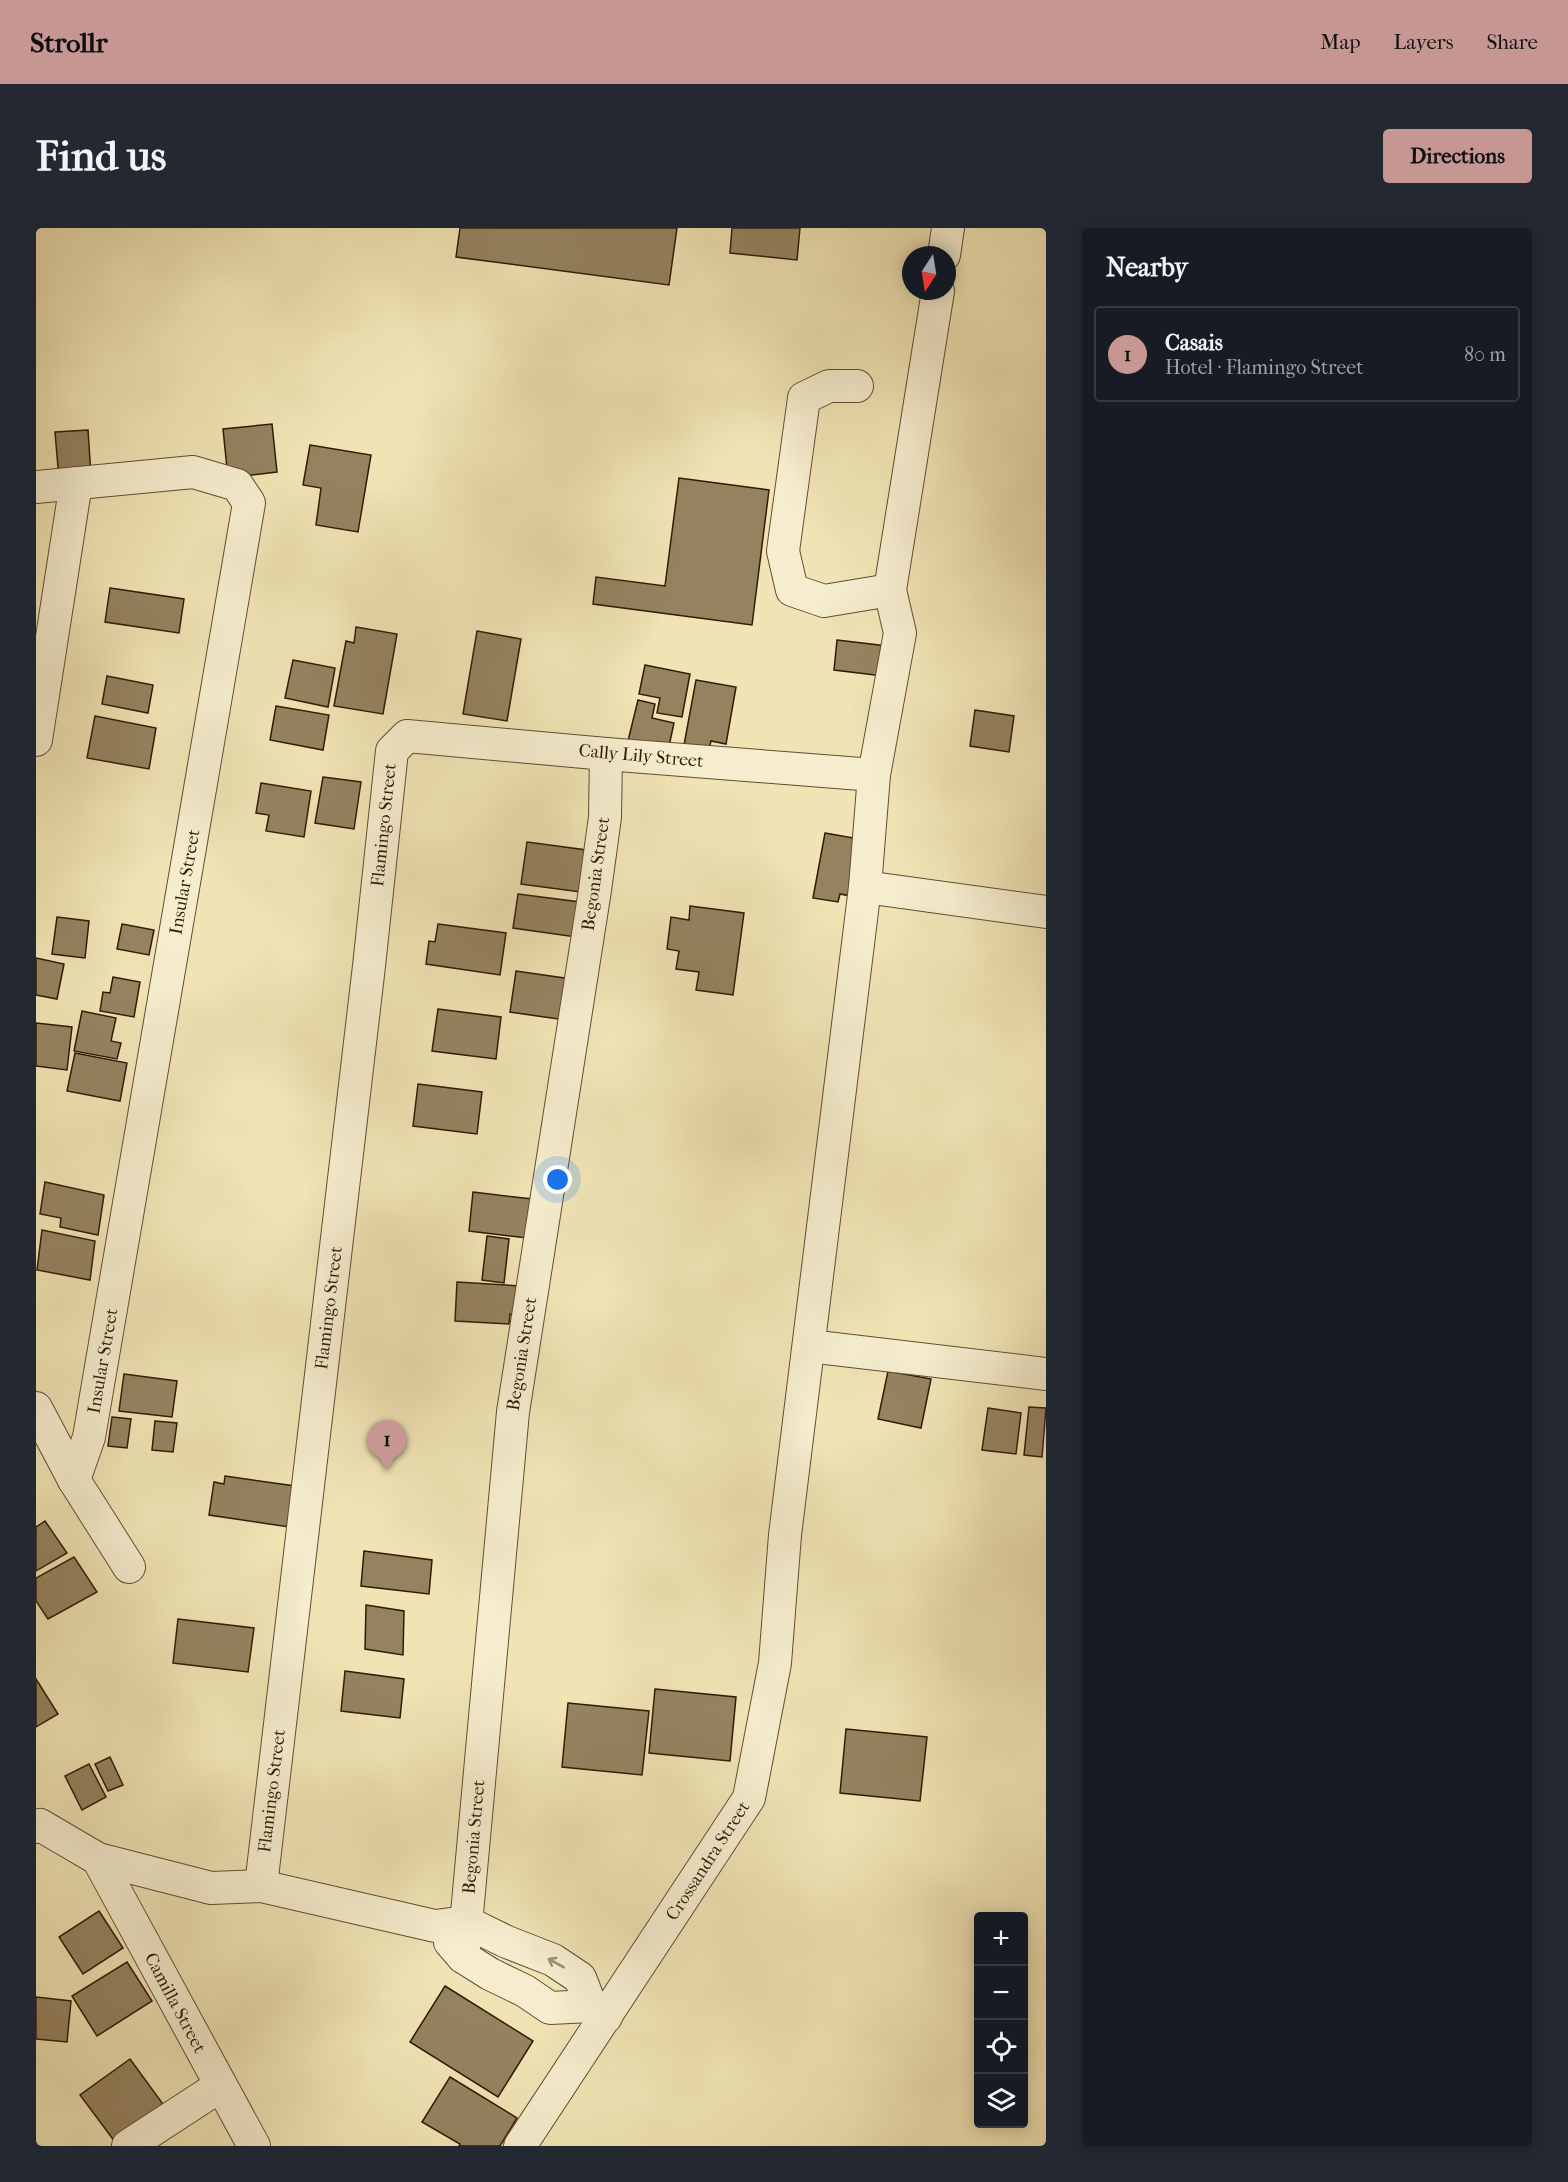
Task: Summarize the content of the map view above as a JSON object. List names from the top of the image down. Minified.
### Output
{"streets":{"street":["Cally Lily Street","Flamingo Street","Begonia Street","Insular Street","Crossandra Street","Camilla Street"]},"crossings":[["Cally Lily Street","Flamingo Street"],["Cally Lily Street","Begonia Street"],["Cally Lily Street","Crossandra Street"]],"north":"bottom","page":{"header":"Strollr","nav":["Map","Layers","Share"],"buttons":"Directions","title":"Find us","heading":"Nearby","list":[{"mark":"1","name":"Casais","note":"Hotel · Flamingo Street","value":"80 m"}],"pins":"1","map_buttons":["+","−"]}}
